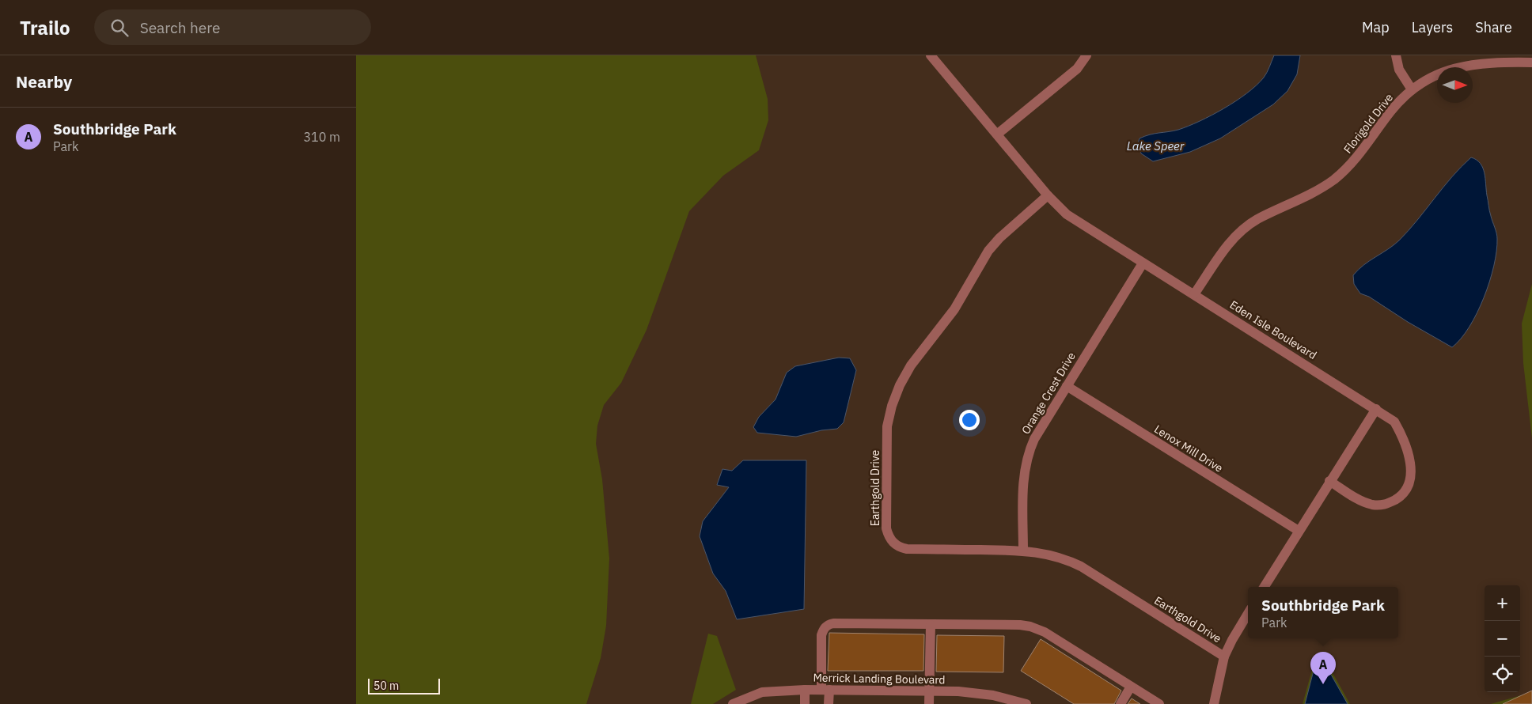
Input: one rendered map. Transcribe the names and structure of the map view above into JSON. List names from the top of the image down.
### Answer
{
  "streets": {
    "street": [
      "Florigold Drive",
      "Eden Isle Boulevard",
      "Orange Crest Drive",
      "Lenox Mill Drive",
      "Earthgold Drive",
      "Merrick Landing Boulevard"
    ]
  },
  "crossings": [
    ["Florigold Drive", "Eden Isle Boulevard"],
    ["Eden Isle Boulevard", "Orange Crest Drive"],
    ["Eden Isle Boulevard", "Earthgold Drive"],
    ["Orange Crest Drive", "Lenox Mill Drive"],
    ["Orange Crest Drive", "Earthgold Drive"]
  ],
  "water": ["Lake Speer"],
  "scale_bar": "50 m",
  "north": "right",
  "page": {
    "header": "Trailo",
    "search": "Search here",
    "nav": ["Map", "Layers", "Share"],
    "heading": "Nearby",
    "list": [
      {
        "mark": "A",
        "name": "Southbridge Park",
        "note": "Park",
        "value": "310 m"
      }
    ],
    "map_buttons": ["+", "−"],
    "popup": ["Southbridge Park", "Park"],
    "pins": "A",
    "scale": "50 m"
  }
}
